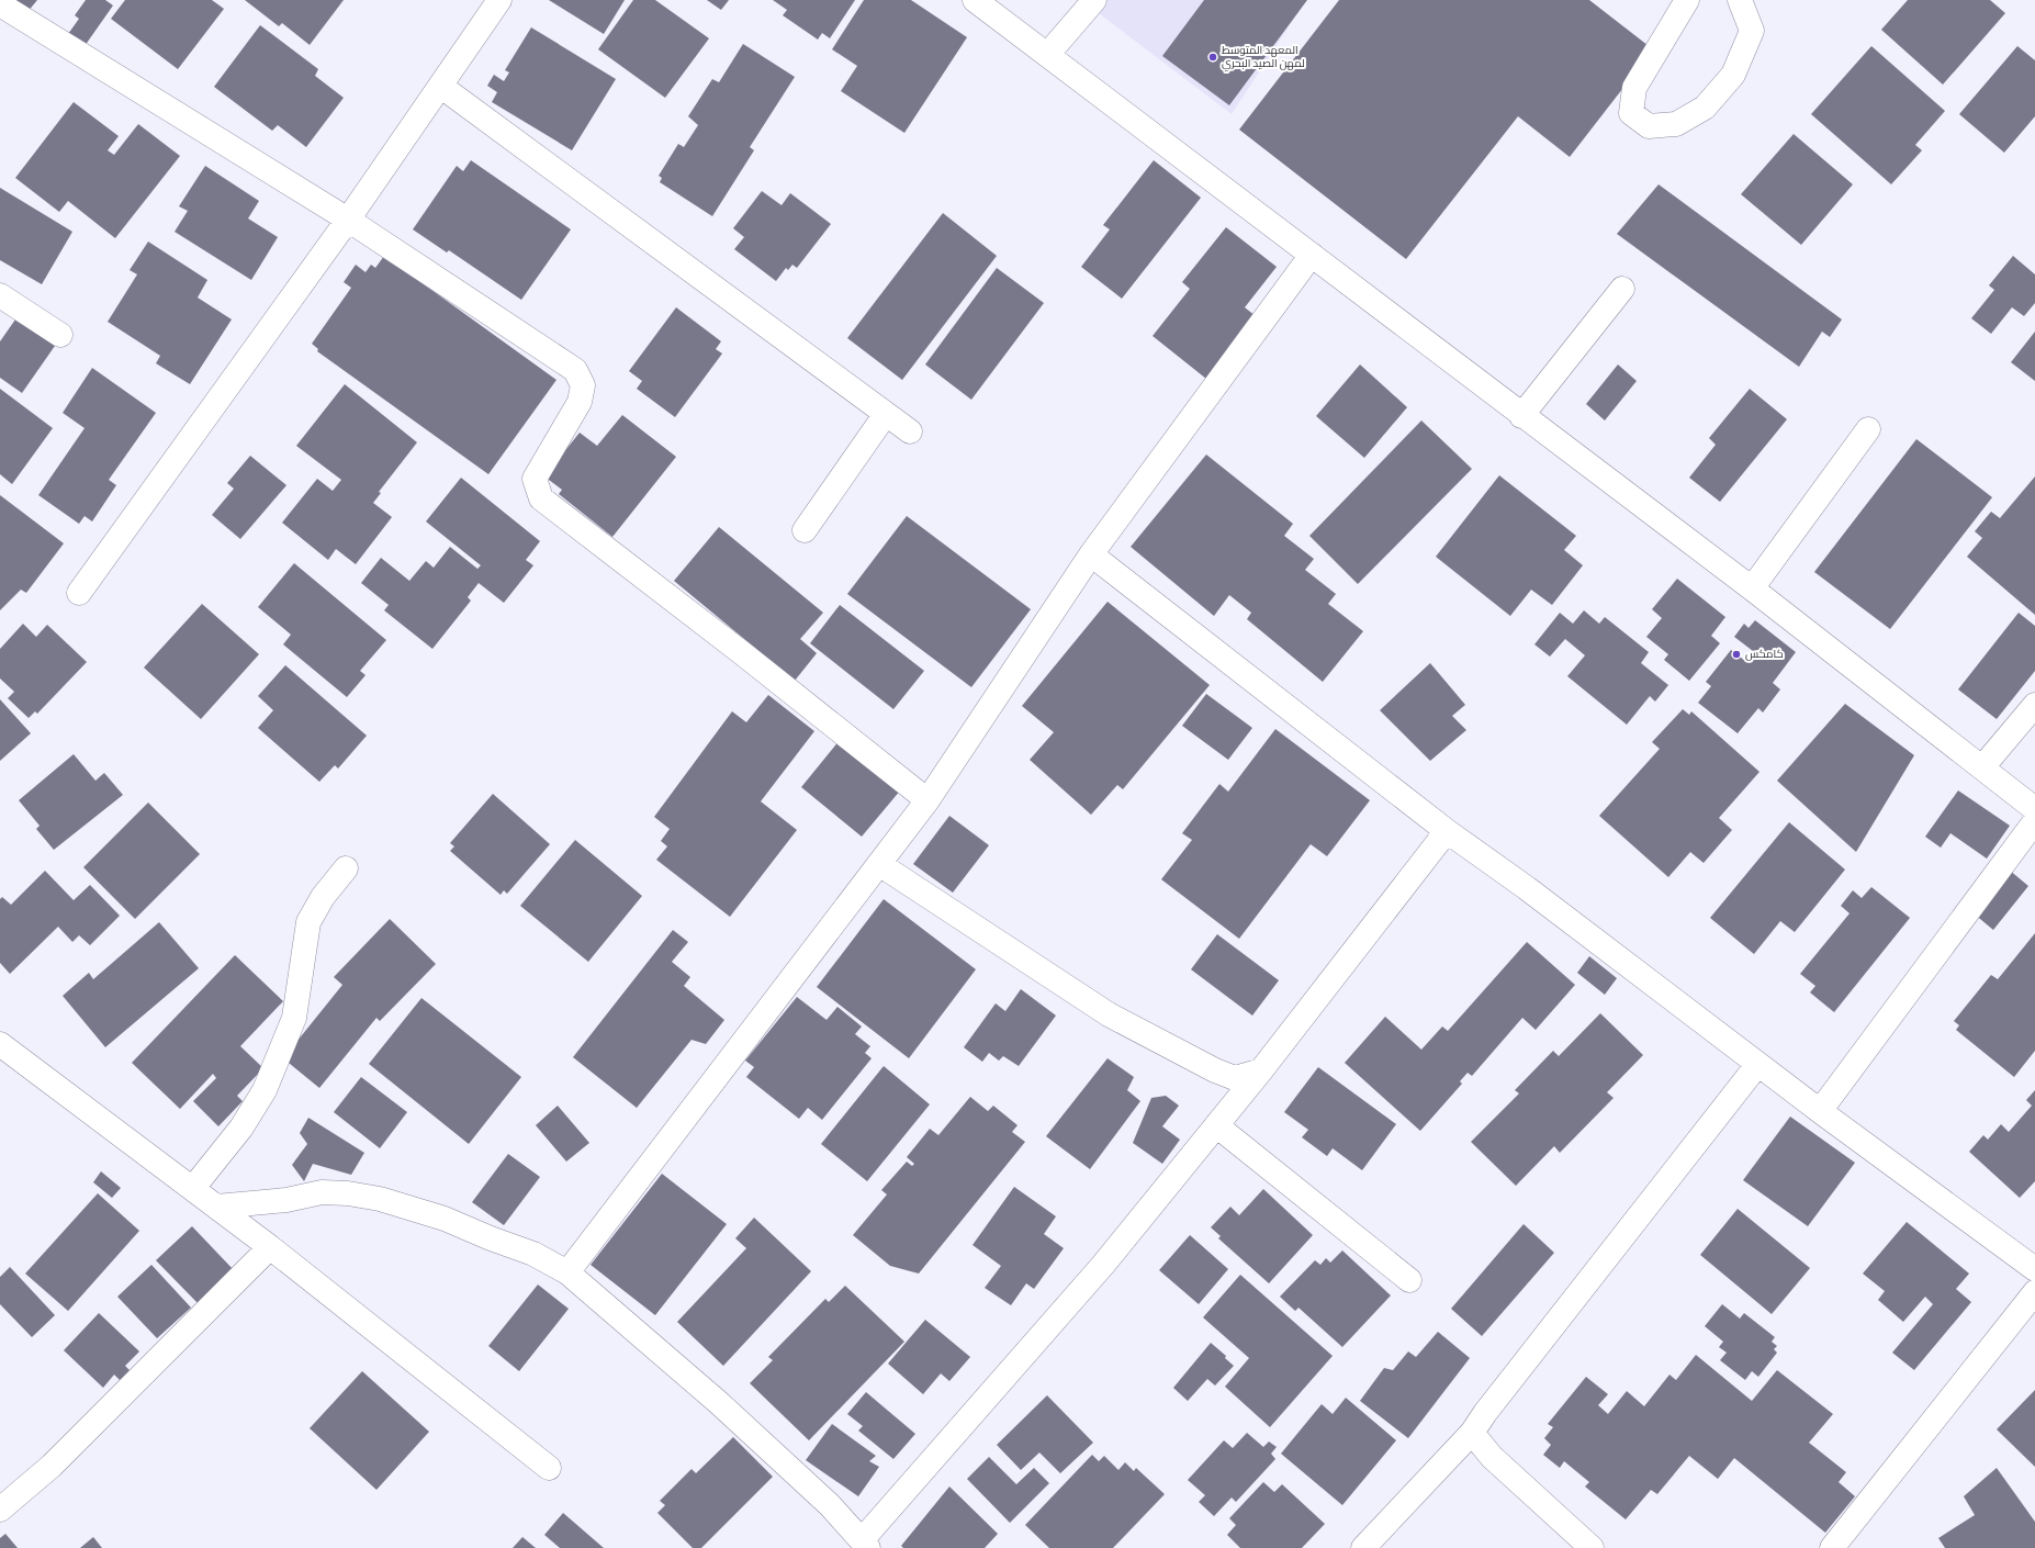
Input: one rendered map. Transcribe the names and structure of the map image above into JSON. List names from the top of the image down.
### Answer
{
  "places": ["المعهد المتوسط لمهن الصيد البحري", "كامكس"]
}
